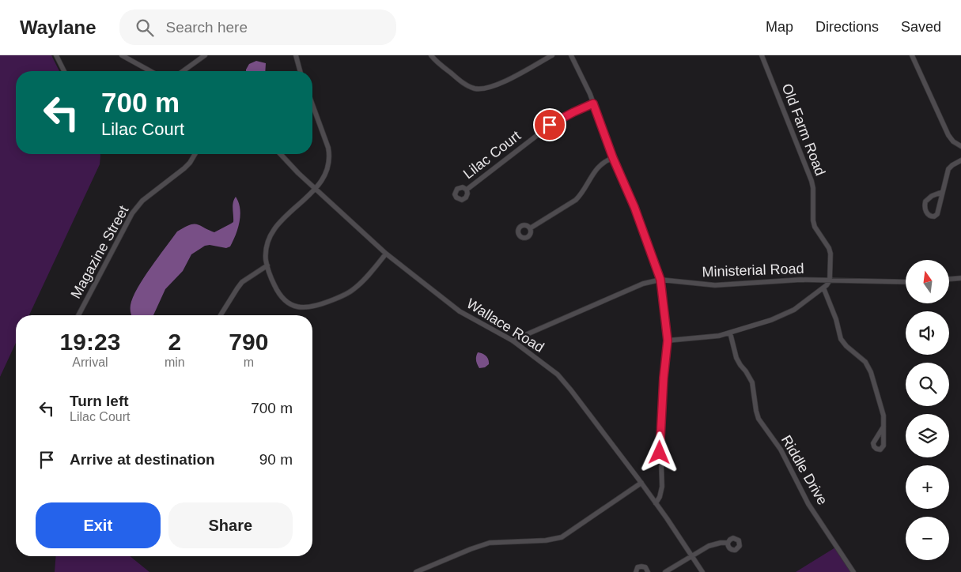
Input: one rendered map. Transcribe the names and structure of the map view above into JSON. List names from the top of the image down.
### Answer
{
  "streets": {
    "street": [
      "Old Farm Road",
      "Lilac Court",
      "Magazine Street",
      "Ministerial Road",
      "Wallace Road",
      "Riddle Drive"
    ]
  },
  "crossings": [
    ["Old Farm Road", "Ministerial Road"],
    ["Ministerial Road", "Wallace Road"]
  ],
  "north": "top",
  "page": {
    "header": "Waylane",
    "search": "Search here",
    "nav": ["Map", "Directions", "Saved"],
    "turn": ["700 m", "Lilac Court"],
    "map_buttons": ["+", "−"],
    "eta": [
      "19:23",
      "Arrival",
      "2",
      "min",
      "790",
      "m"
    ],
    "list": [
      {
        "name": "Turn left",
        "note": "Lilac Court",
        "value": "700 m"
      },
      {
        "name": "Arrive at destination",
        "value": "90 m"
      }
    ],
    "buttons": ["Exit", "Share"]
  }
}
